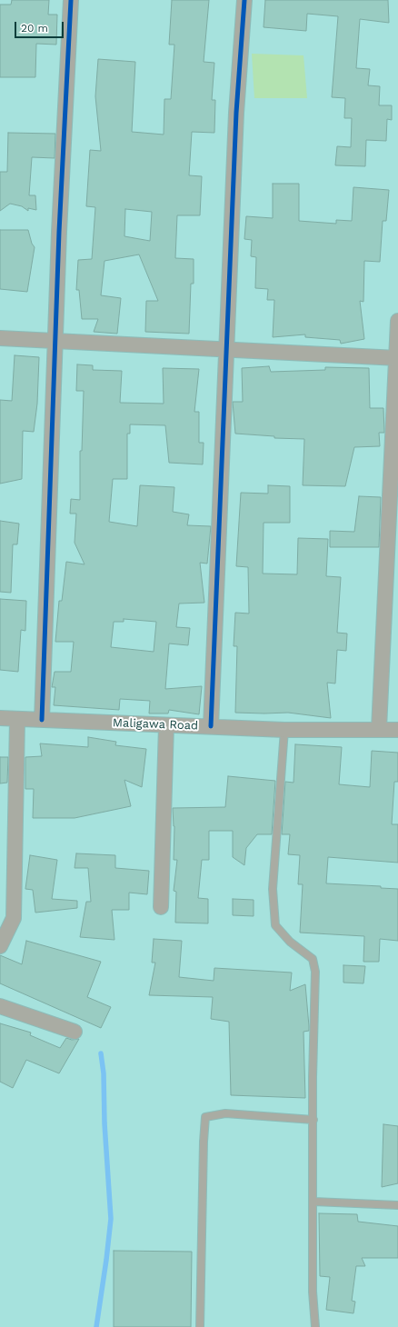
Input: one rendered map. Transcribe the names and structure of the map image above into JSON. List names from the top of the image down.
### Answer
{
  "streets": {
    "street": ["Maligawa Road"]
  },
  "scale_bar": "20 m"
}
